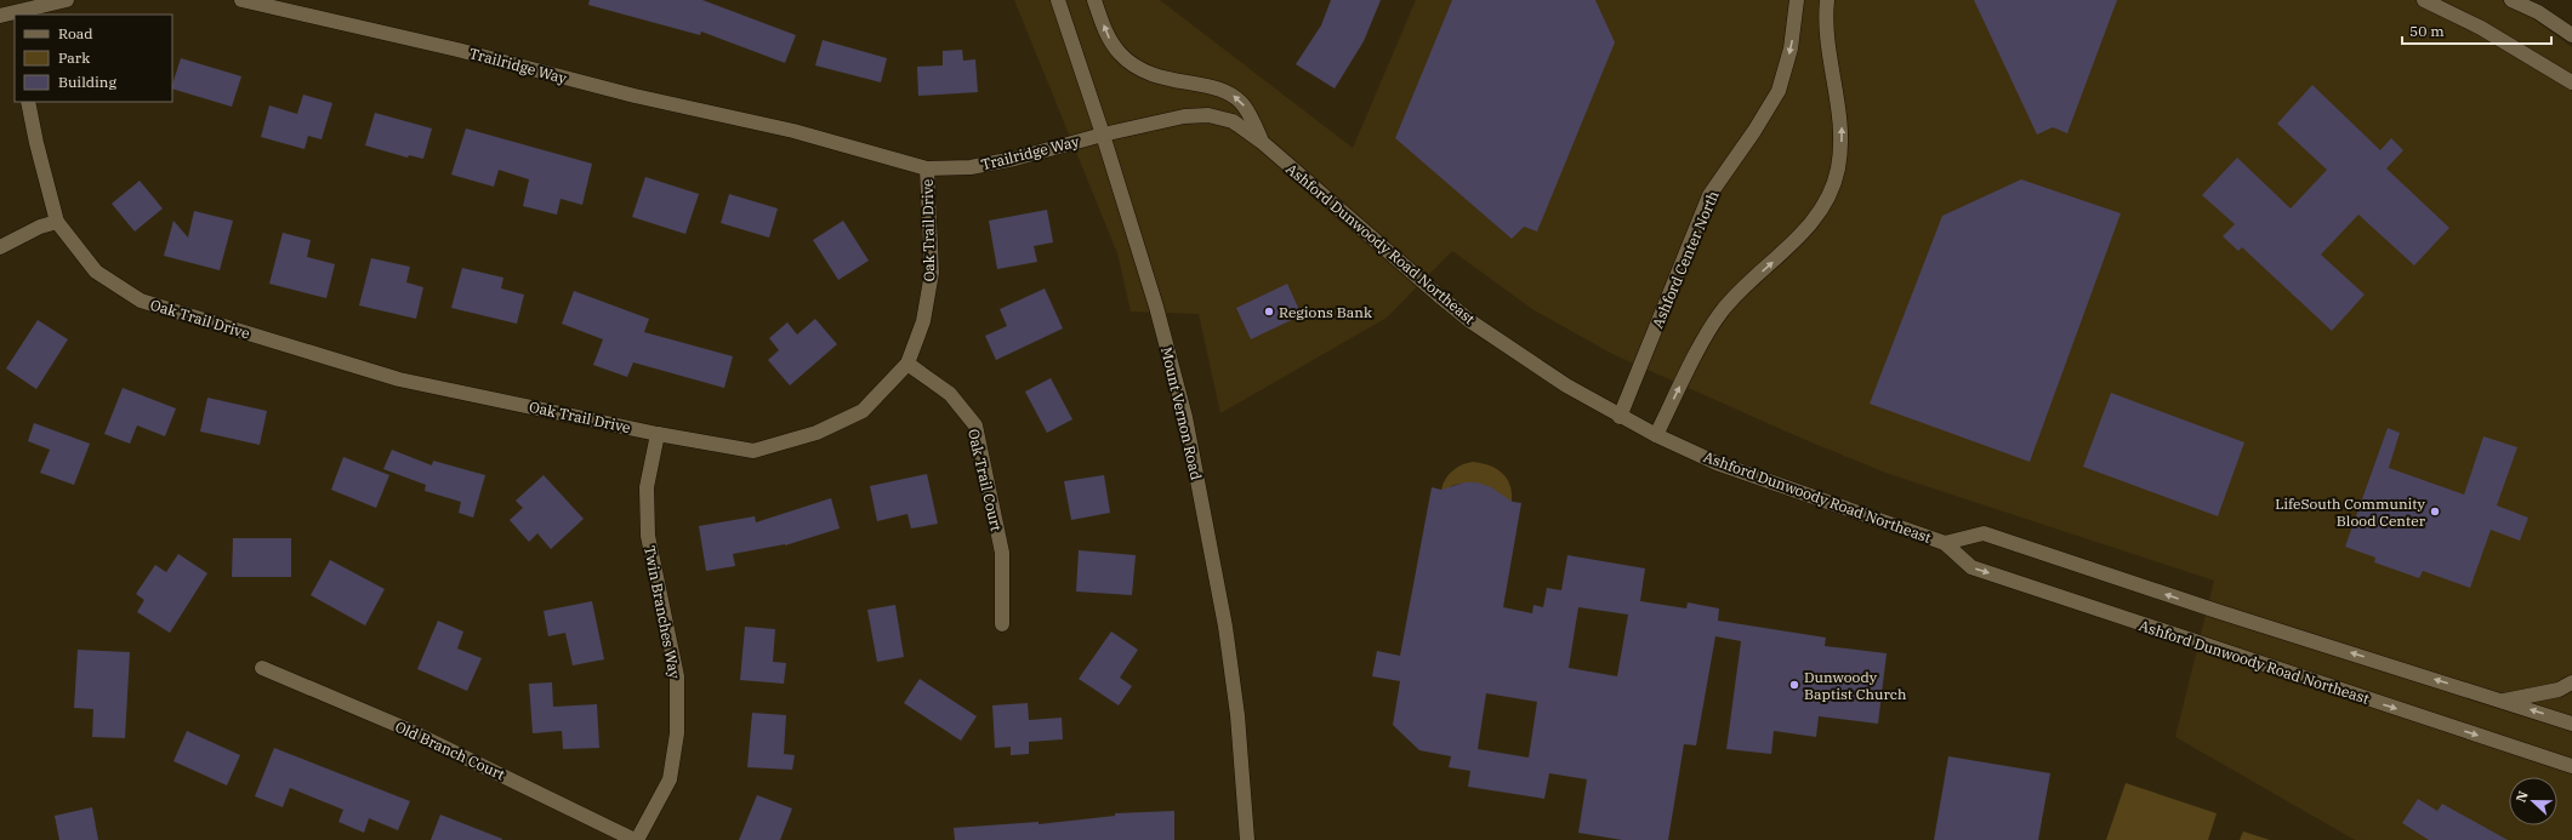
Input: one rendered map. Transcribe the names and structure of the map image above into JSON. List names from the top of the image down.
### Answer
{
  "streets": {
    "street": [
      "Trailridge Way",
      "Oak Trail Drive",
      "Ashford Dunwoody Road Northeast",
      "Ashford Center North",
      "Mount Vernon Road",
      "Oak Trail Court",
      "Twin Branches Way",
      "Old Branch Court"
    ]
  },
  "crossings": [
    ["Trailridge Way", "Oak Trail Drive"],
    ["Trailridge Way", "Ashford Dunwoody Road Northeast"],
    ["Trailridge Way", "Mount Vernon Road"],
    ["Oak Trail Drive", "Oak Trail Court"],
    ["Oak Trail Drive", "Twin Branches Way"],
    ["Ashford Dunwoody Road Northeast", "Ashford Center North"],
    ["Ashford Dunwoody Road Northeast", "Mount Vernon Road"],
    ["Twin Branches Way", "Old Branch Court"]
  ],
  "places": ["Regions Bank", "LifeSouth Community Blood Center", "Dunwoody Baptist Church"],
  "legend": ["Road", "Park", "Building"],
  "scale_bar": "50 m",
  "north": "left"
}
